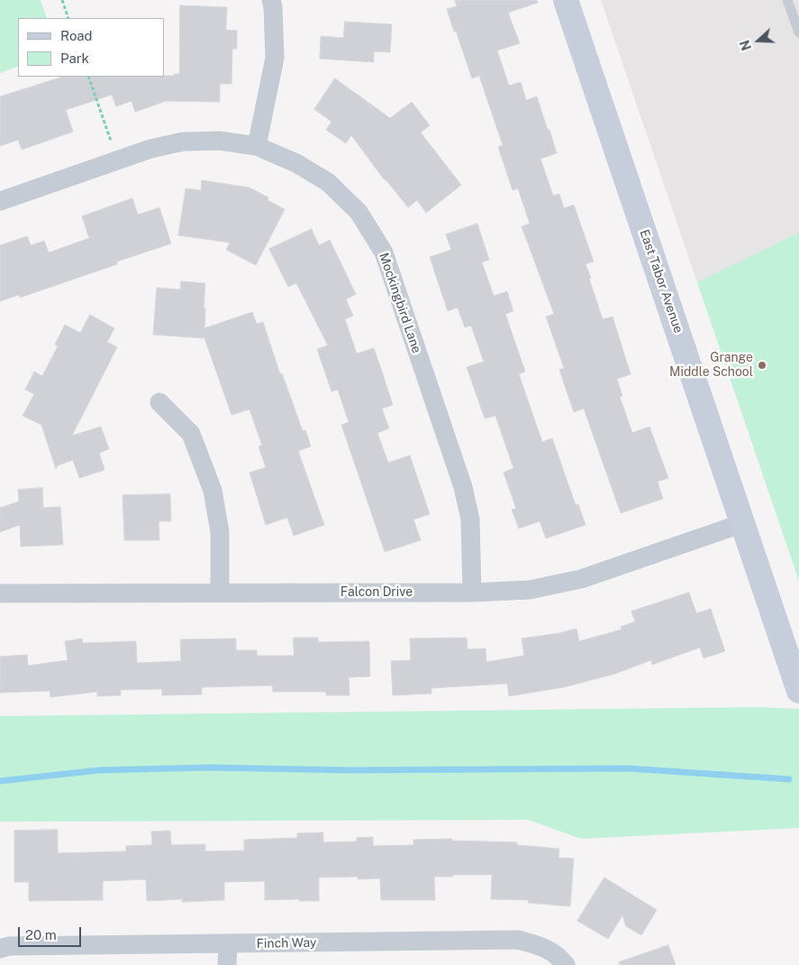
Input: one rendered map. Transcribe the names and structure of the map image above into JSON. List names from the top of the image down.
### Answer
{
  "streets": {
    "main road": ["East Tabor Avenue"],
    "street": ["Mockingbird Lane", "Falcon Drive", "Finch Way"]
  },
  "crossings": [
    ["East Tabor Avenue", "Falcon Drive"],
    ["Mockingbird Lane", "Falcon Drive"]
  ],
  "places": ["Grange Middle School"],
  "legend": ["Road", "Park"],
  "scale_bar": "20 m",
  "north": "left"
}
